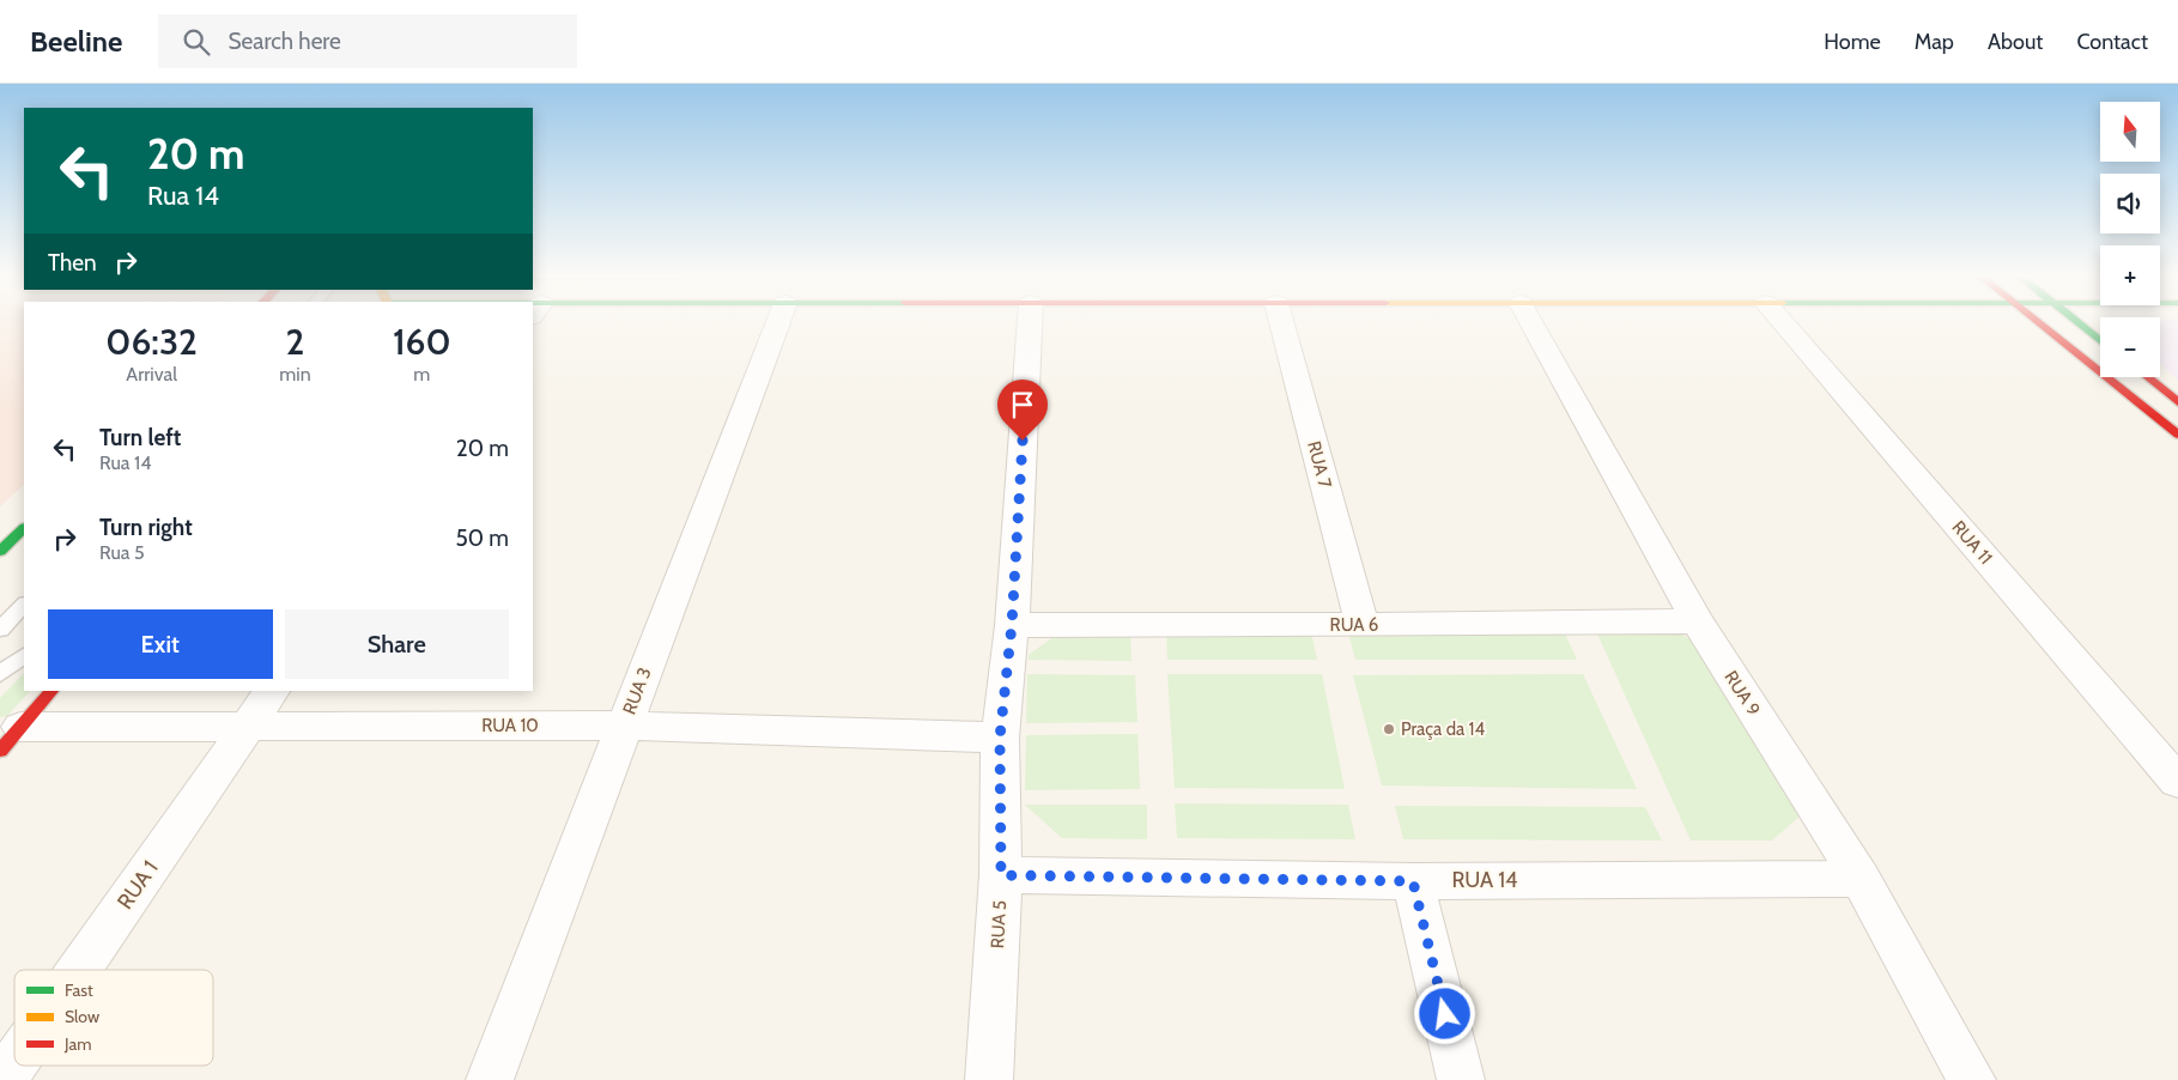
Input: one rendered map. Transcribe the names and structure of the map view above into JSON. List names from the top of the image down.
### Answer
{
  "streets": {
    "street": [
      "RUA 7",
      "RUA 11",
      "RUA 6",
      "RUA 3",
      "RUA 9",
      "RUA 10",
      "RUA 14",
      "RUA 1",
      "RUA 5"
    ]
  },
  "crossings": [
    ["RUA 7", "RUA 6"],
    ["RUA 6", "RUA 9"],
    ["RUA 6", "RUA 5"],
    ["RUA 3", "RUA 10"],
    ["RUA 9", "RUA 14"],
    ["RUA 10", "RUA 1"],
    ["RUA 10", "RUA 5"],
    ["RUA 14", "RUA 5"]
  ],
  "places": ["Praça da 14"],
  "legend": ["Fast", "Slow", "Jam"],
  "north": "top",
  "page": {
    "header": "Beeline",
    "search": "Search here",
    "nav": [
      "Home",
      "Map",
      "About",
      "Contact"
    ],
    "map_buttons": ["+", "−"],
    "turn": ["20 m", "Rua 14"],
    "then": "Then",
    "eta": [
      "06:32",
      "Arrival",
      "2",
      "min",
      "160",
      "m"
    ],
    "list": [
      {
        "name": "Turn left",
        "note": "Rua 14",
        "value": "20 m"
      },
      {
        "name": "Turn right",
        "note": "Rua 5",
        "value": "50 m"
      }
    ],
    "buttons": ["Exit", "Share"]
  }
}
